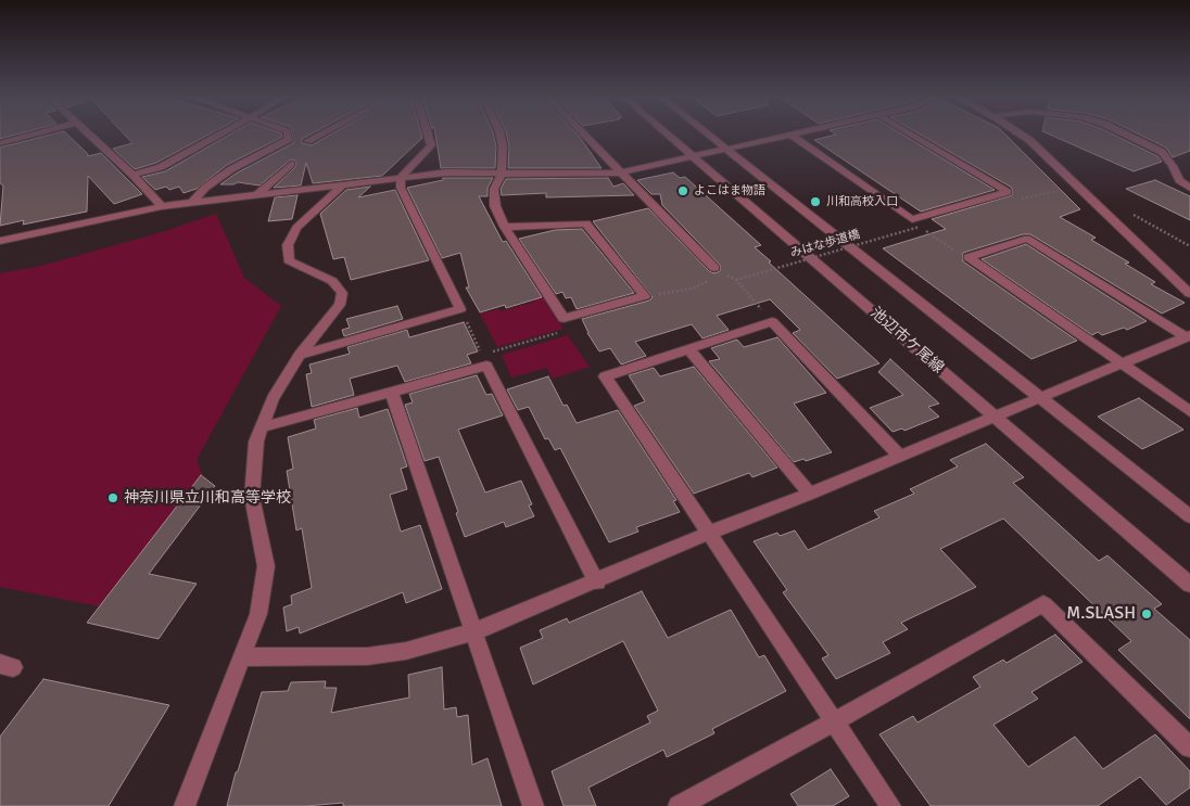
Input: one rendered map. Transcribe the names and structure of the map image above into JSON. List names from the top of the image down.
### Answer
{
  "streets": {
    "street": ["池辺市ケ尾線"],
    "path": ["みはな歩道橋"]
  },
  "places": [
    "よこはま物語",
    "川和高校入口",
    "神奈川県立川和高等学校",
    "M.SLASH"
  ]
}
